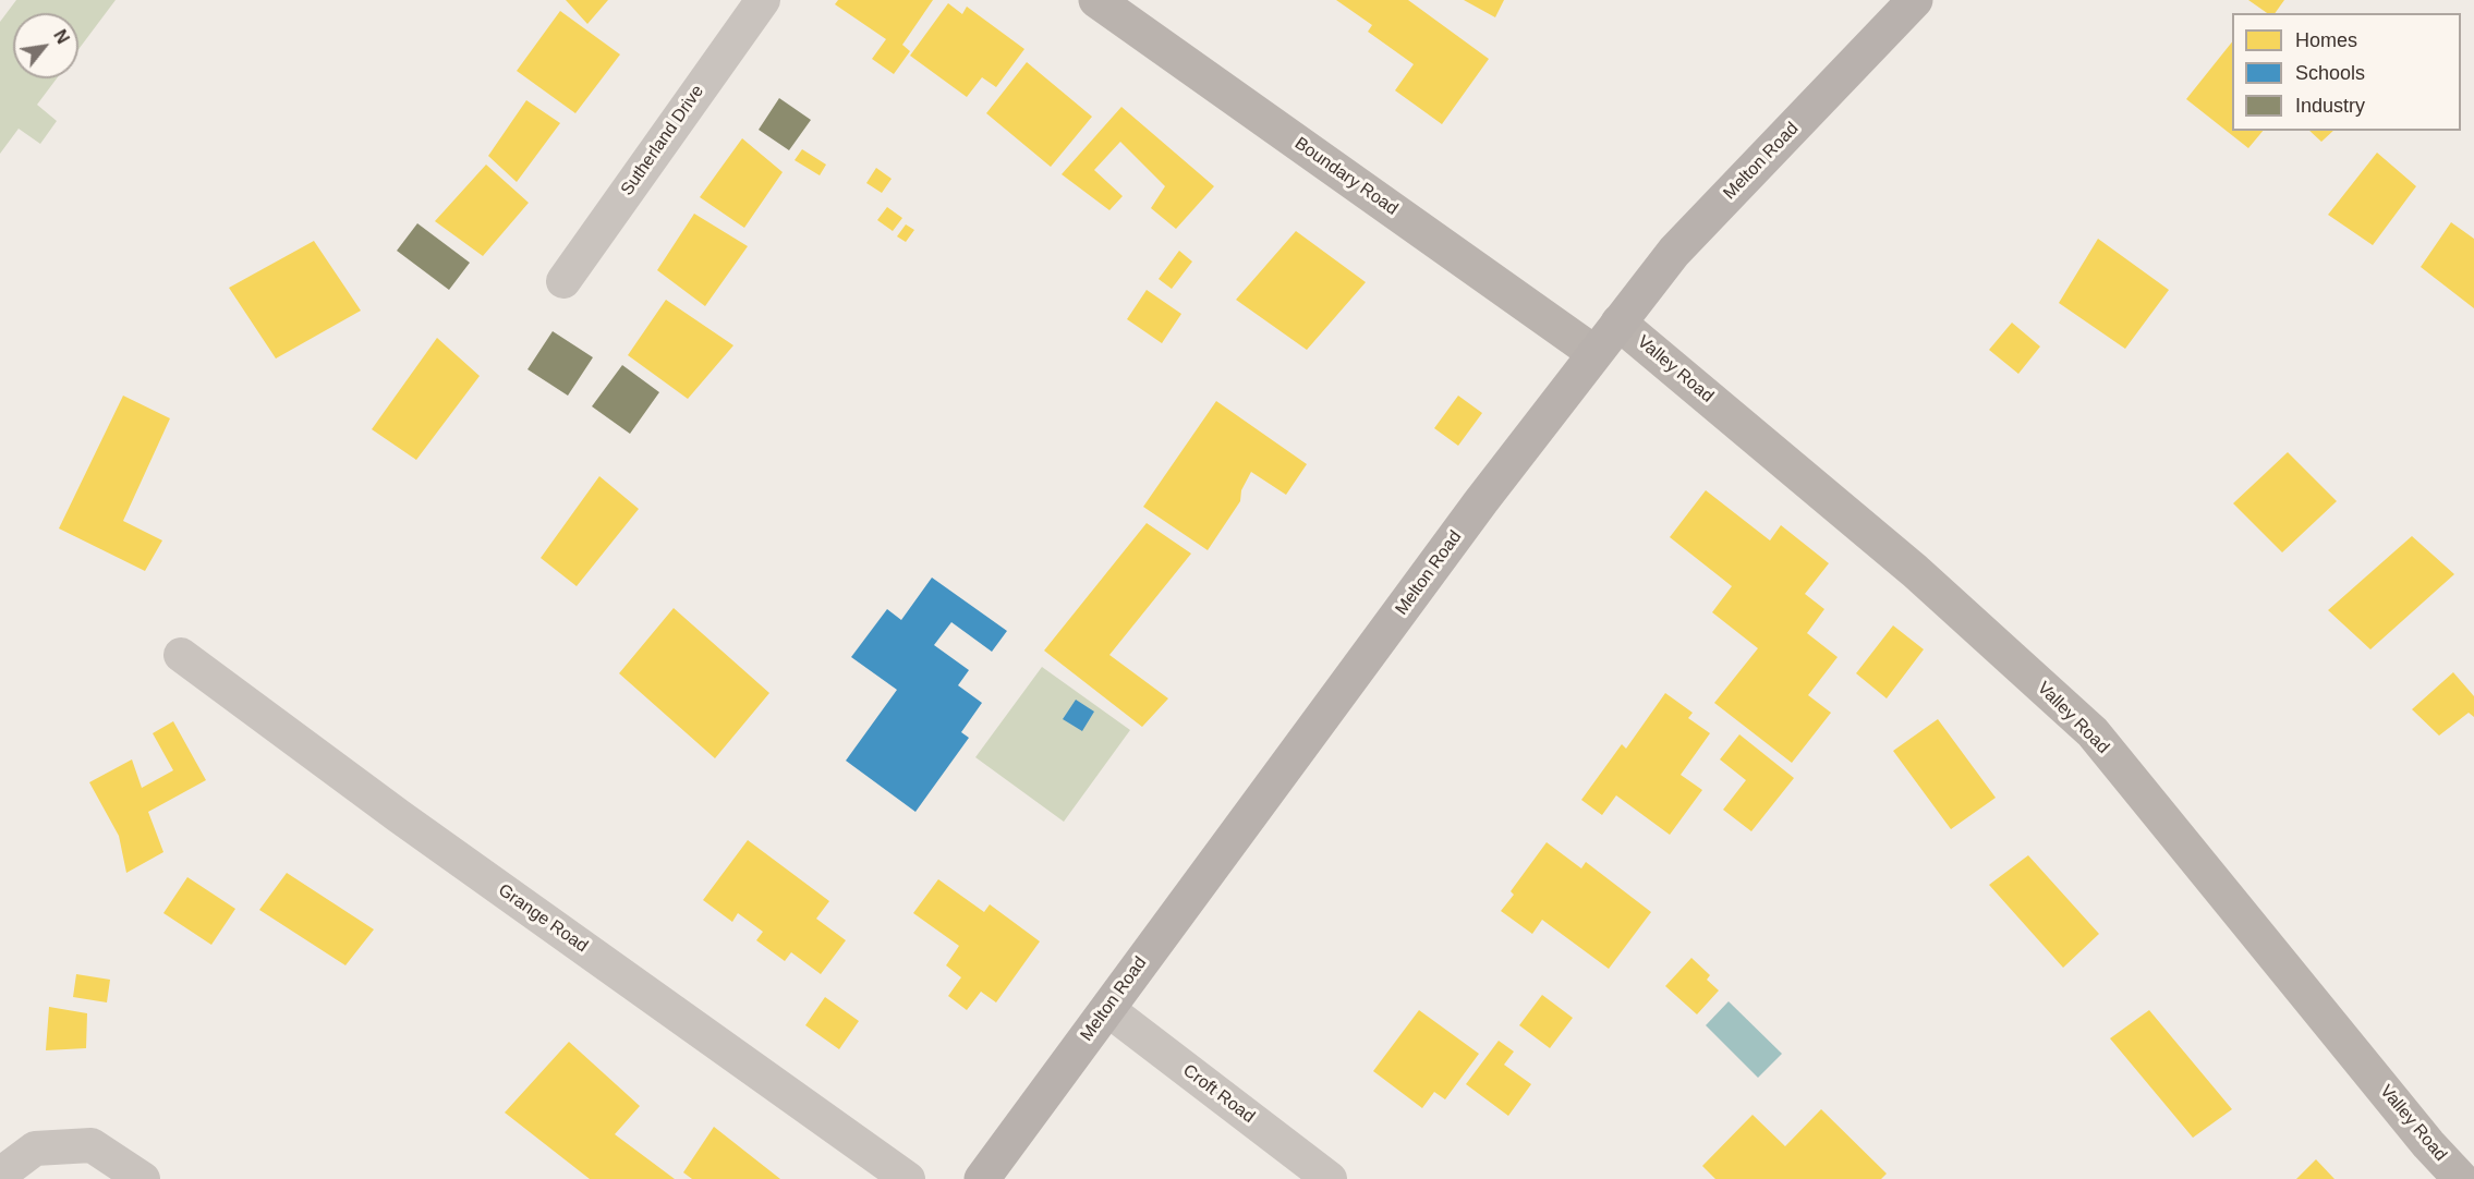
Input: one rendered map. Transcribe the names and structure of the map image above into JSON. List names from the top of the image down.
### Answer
{
  "streets": {
    "main road": ["Melton Road"],
    "street": [
      "Sutherland Drive",
      "Boundary Road",
      "Valley Road",
      "Grange Road",
      "Croft Road"
    ]
  },
  "crossings": [
    ["Melton Road", "Boundary Road"],
    ["Melton Road", "Valley Road"],
    ["Melton Road", "Croft Road"]
  ],
  "legend": ["Homes", "Schools", "Industry"],
  "north": "top right"
}
